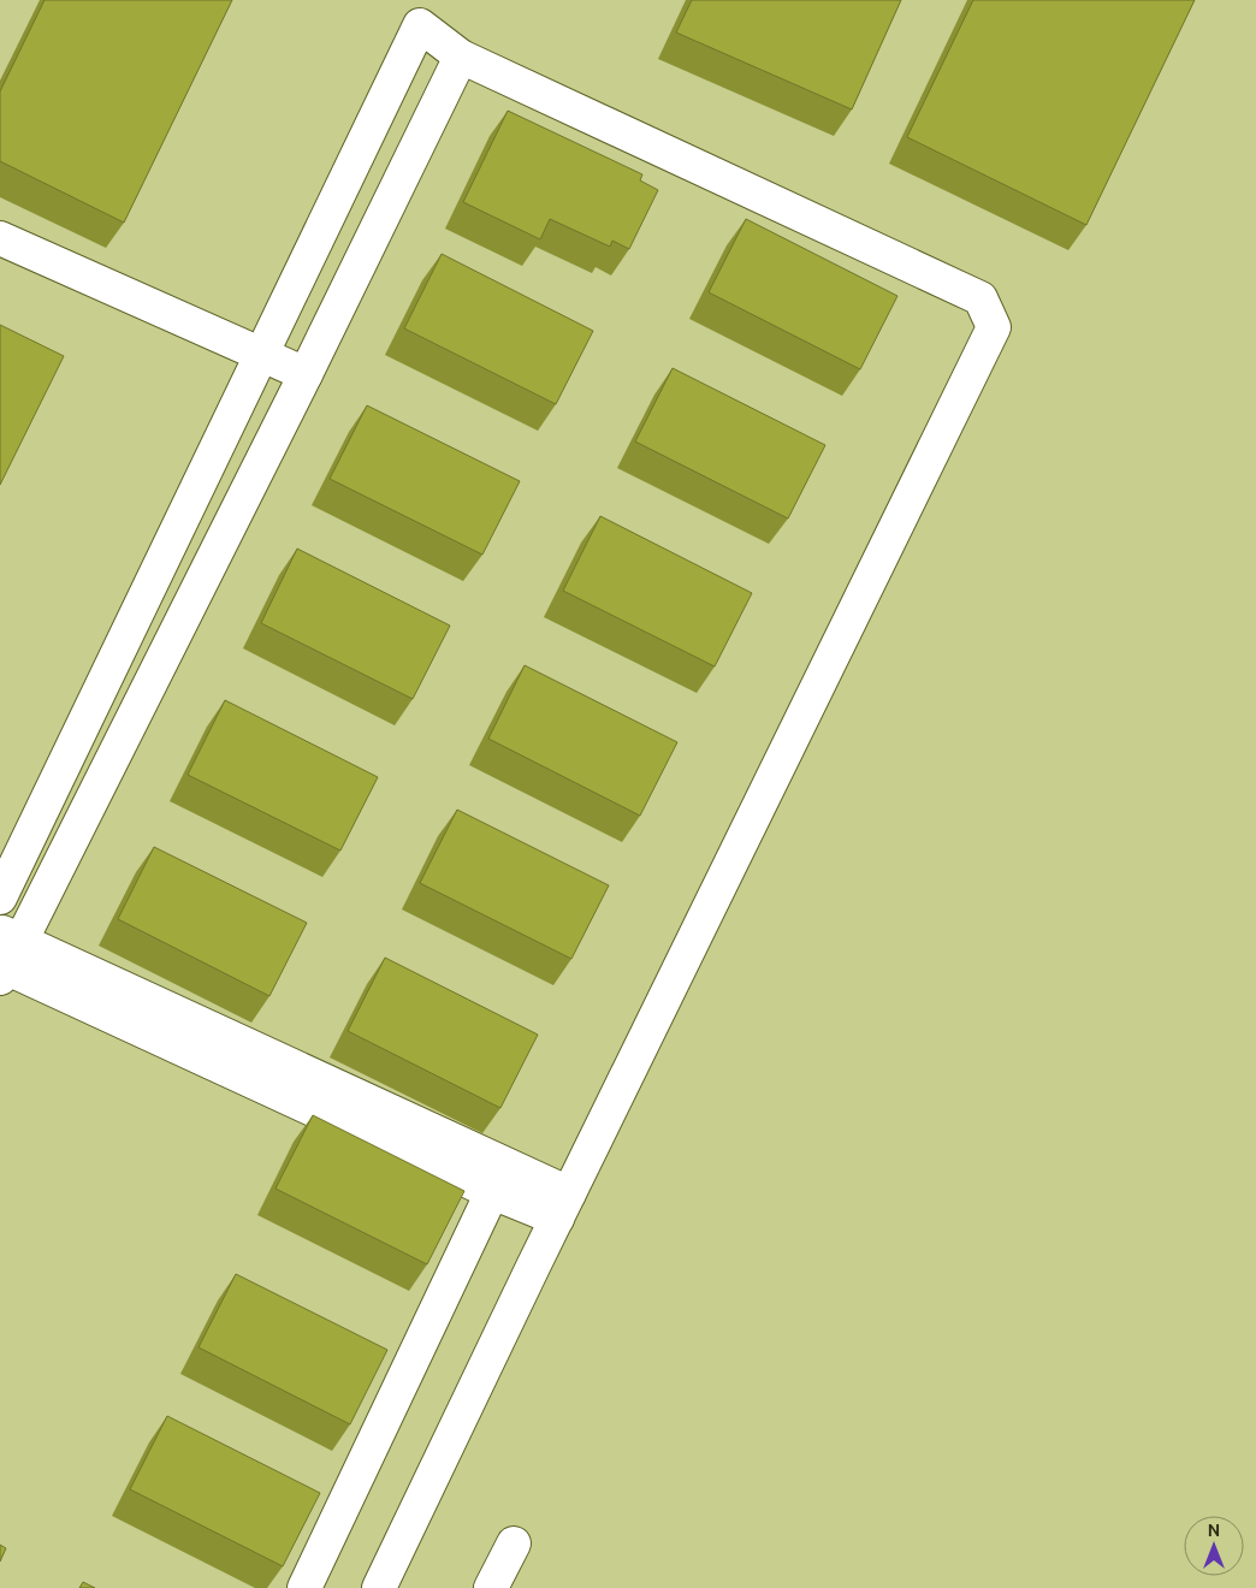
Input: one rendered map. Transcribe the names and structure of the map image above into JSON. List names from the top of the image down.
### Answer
{
  "north": "top"
}
